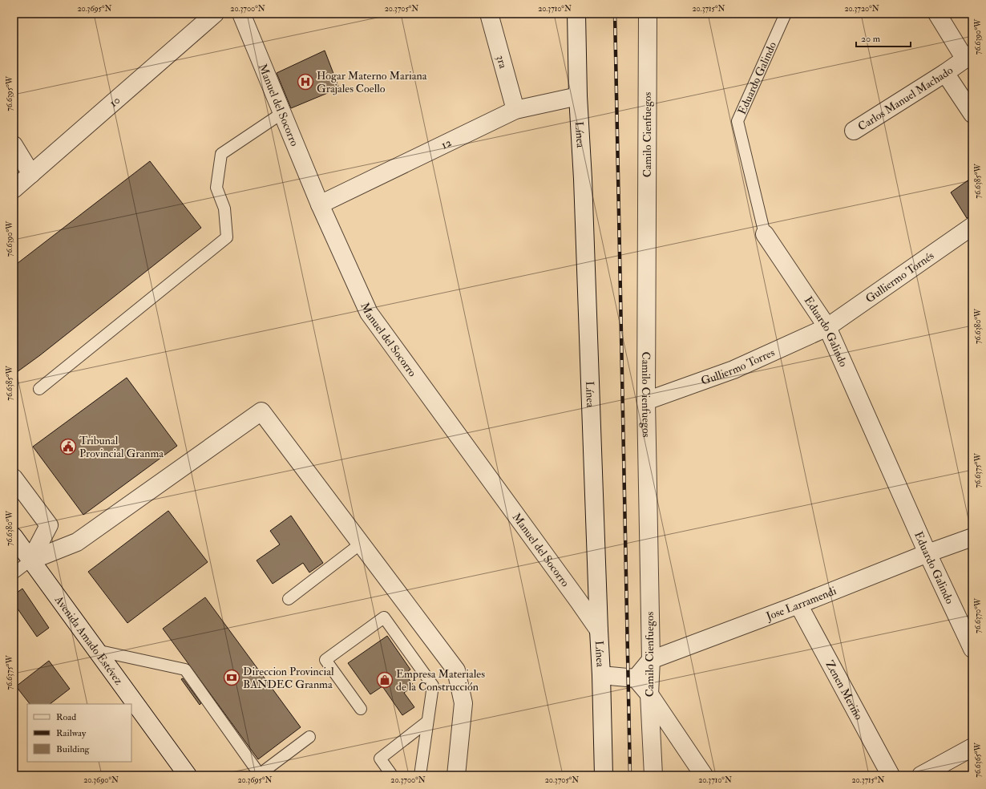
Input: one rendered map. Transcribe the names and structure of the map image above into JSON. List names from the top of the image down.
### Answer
{
  "streets": {
    "street": [
      "3ra",
      "Eduardo Galindo",
      "Carlos Manuel Machado",
      "10",
      "Manuel del Socorro",
      "Línea",
      "Camilo Cienfuegos",
      "12",
      "Gulliermo Tornés",
      "Gulliermo Torres",
      "Jose Larramendi",
      "Avenida Amado Estévez",
      "Zenen Meriño"
    ]
  },
  "crossings": [
    ["3ra", "12"],
    ["Eduardo Galindo", "Gulliermo Tornés"],
    ["Eduardo Galindo", "Gulliermo Torres"],
    ["Eduardo Galindo", "Jose Larramendi"],
    ["Manuel del Socorro", "Línea"],
    ["Manuel del Socorro", "12"],
    ["Línea", "12"],
    ["Camilo Cienfuegos", "Gulliermo Torres"],
    ["Camilo Cienfuegos", "Jose Larramendi"],
    ["Gulliermo Tornés", "Gulliermo Torres"],
    ["Jose Larramendi", "Zenen Meriño"]
  ],
  "places": {
    "hospital": ["Hogar Materno Mariana Grajales Coello"],
    "public building": ["Tribunal Provincial Granma"],
    "bank": ["Direccion Provincial BANDEC Granma"],
    "shop": ["Empresa Materiales de la Construcción"]
  },
  "legend": ["Road", "Railway", "Building"],
  "scale_bar": "20 m",
  "coordinates": [
    "20.3695°N",
    "20.3700°N",
    "20.3705°N",
    "20.3710°N",
    "20.3715°N",
    "20.3720°N",
    "76.6390°W",
    "76.6395°W",
    "76.6385°W",
    "76.6380°W",
    "76.6375°W",
    "76.6370°W",
    "76.6365°W",
    "20.3690°N"
  ]
}
